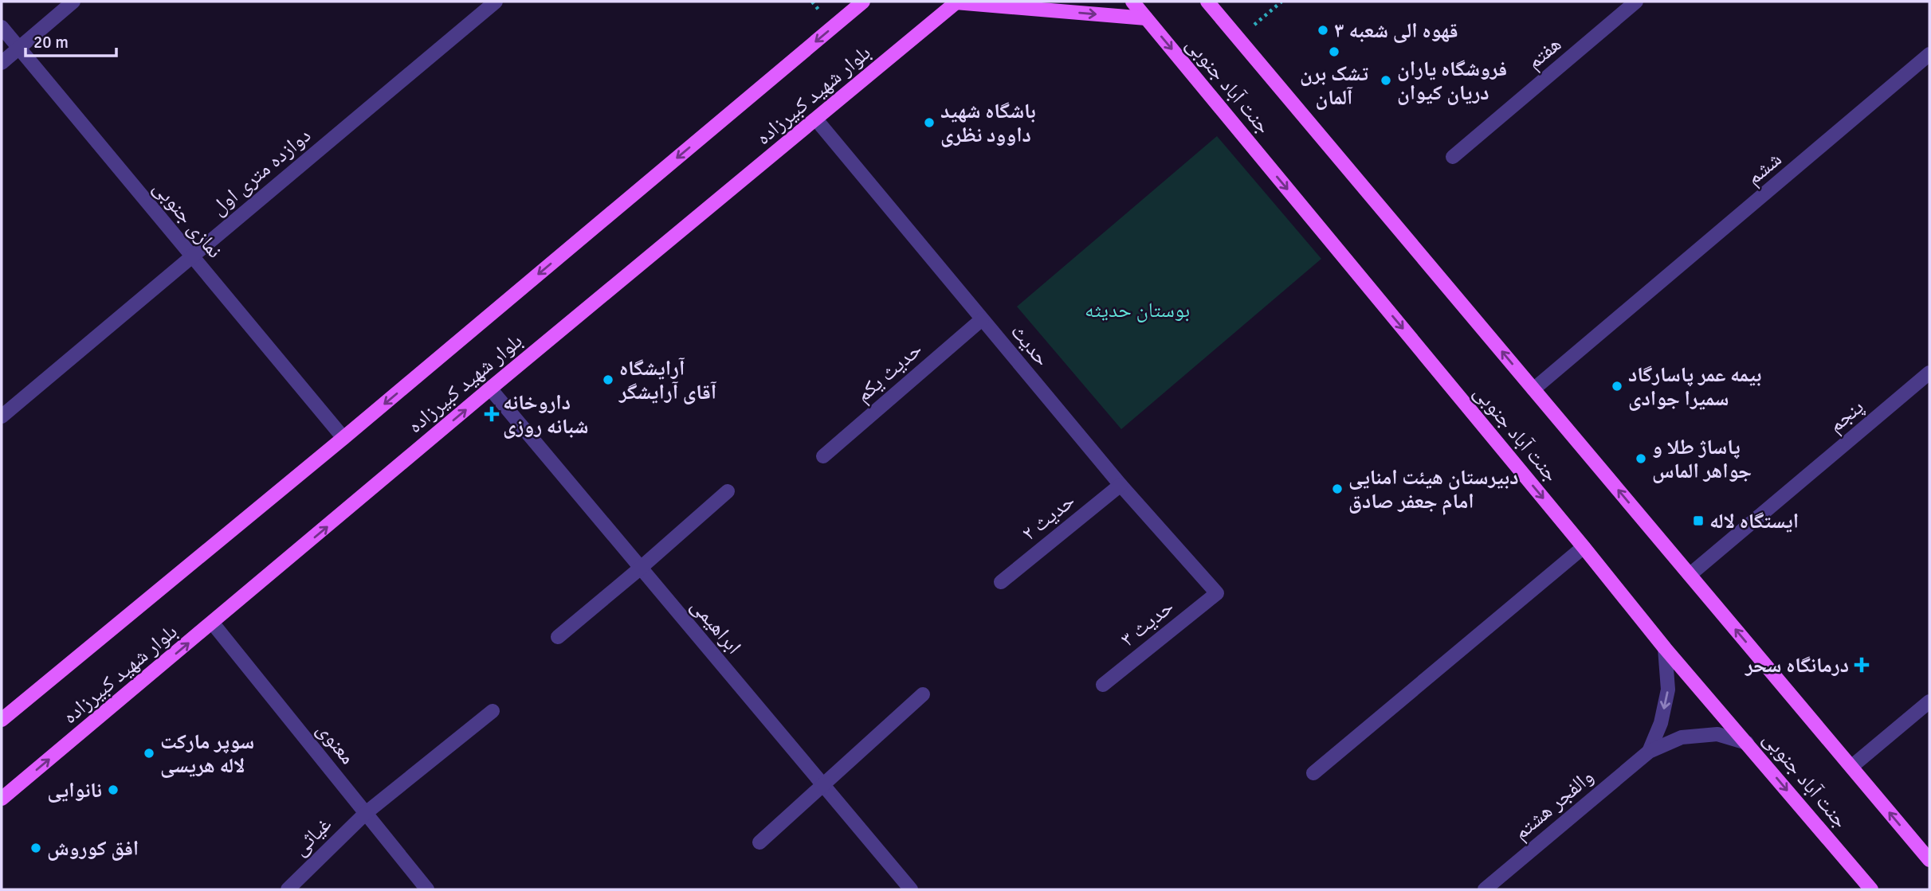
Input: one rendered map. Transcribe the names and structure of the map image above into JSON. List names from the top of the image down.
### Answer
{
  "streets": {
    "main road": ["جنت آباد جنوبی", "بلوار شهید کبیرزاده"],
    "street": [
      "هفتم",
      "ششم",
      "دوازده متری اول",
      "نمازی جنوبی",
      "حدیث",
      "حدیث یکم",
      "پنجم",
      "حدیث ۲",
      "حدیث ۳",
      "ابراهیمی",
      "معنوی",
      "والفجر هشتم",
      "غیاثی"
    ]
  },
  "crossings": [
    ["جنت آباد جنوبی", "ششم"],
    ["جنت آباد جنوبی", "پنجم"],
    ["بلوار شهید کبیرزاده", "نمازی جنوبی"],
    ["بلوار شهید کبیرزاده", "حدیث"],
    ["بلوار شهید کبیرزاده", "ابراهیمی"],
    ["بلوار شهید کبیرزاده", "معنوی"],
    ["دوازده متری اول", "نمازی جنوبی"],
    ["حدیث", "حدیث یکم"],
    ["حدیث", "حدیث ۲"],
    ["حدیث", "حدیث ۳"],
    ["معنوی", "غیاثی"]
  ],
  "parks": ["بوستان حدیثه"],
  "places": {
    "other": [
      "قهوه الی شعبه ۳",
      "تشک برن آلمان",
      "فروشگاه یاران دریان کیوان",
      "باشگاه شهید داوود نظری",
      "آرایشگاه آقای آرایشگر",
      "بیمه عمر پاسارگاد سمیرا جوادی",
      "پاساژ طلا و جواهر الماس",
      "دبیرستان هیئت امنایی امام جعفر صادق",
      "سوپر مارکت لاله هریسی",
      "نانوایی",
      "افق کوروش"
    ],
    "health": ["داروخانه شبانه روزی", "درمانگاه سحر"],
    "transit": ["ایستگاه لاله"]
  },
  "scale_bar": "20 m"
}
